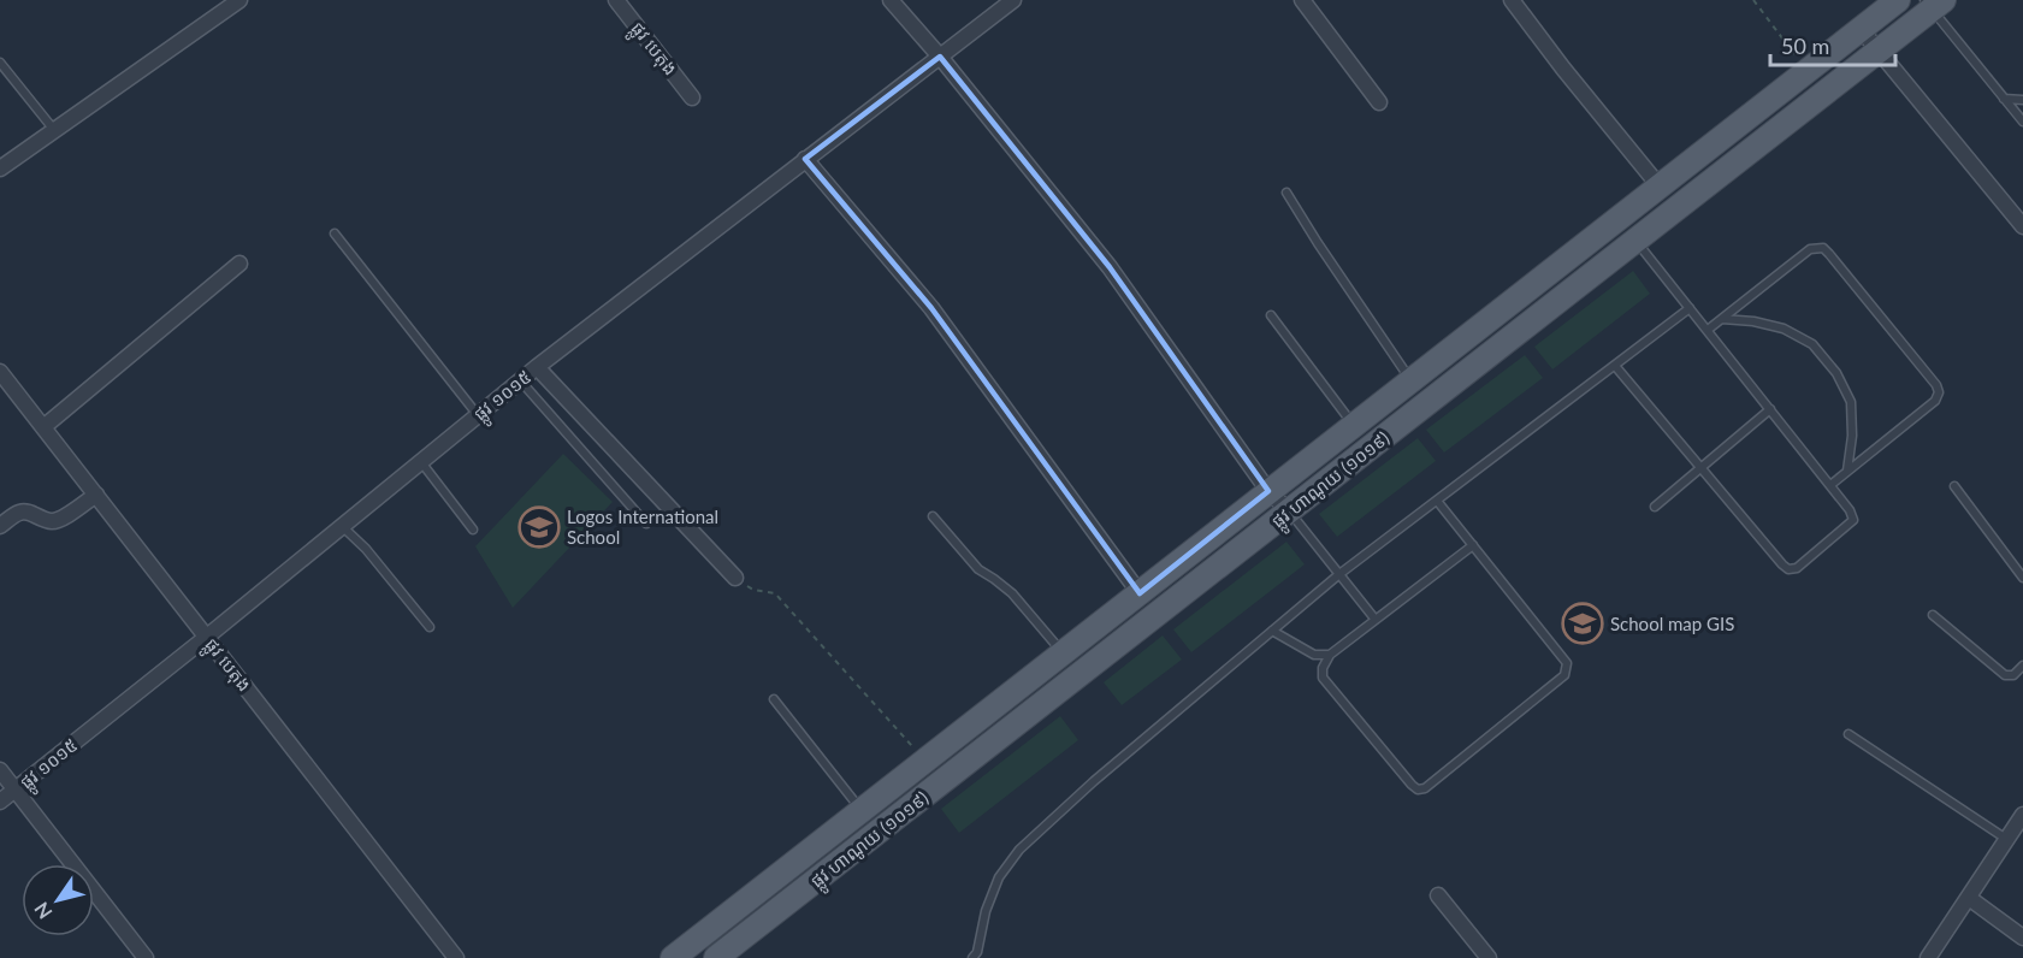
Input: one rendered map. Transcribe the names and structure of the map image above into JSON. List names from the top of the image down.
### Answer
{
  "streets": {
    "main road": ["ផ្លូវ ហាណូយ (១០១៩)"],
    "street": ["ផ្លូវ បេតុង", "ផ្លូវ ១០១៥"]
  },
  "crossings": [
    ["ផ្លូវ បេតុង", "ផ្លូវ ១០១៥"]
  ],
  "places": {
    "school or university": ["Logos International School", "School map GIS"]
  },
  "scale_bar": "50 m",
  "north": "bottom left"
}
